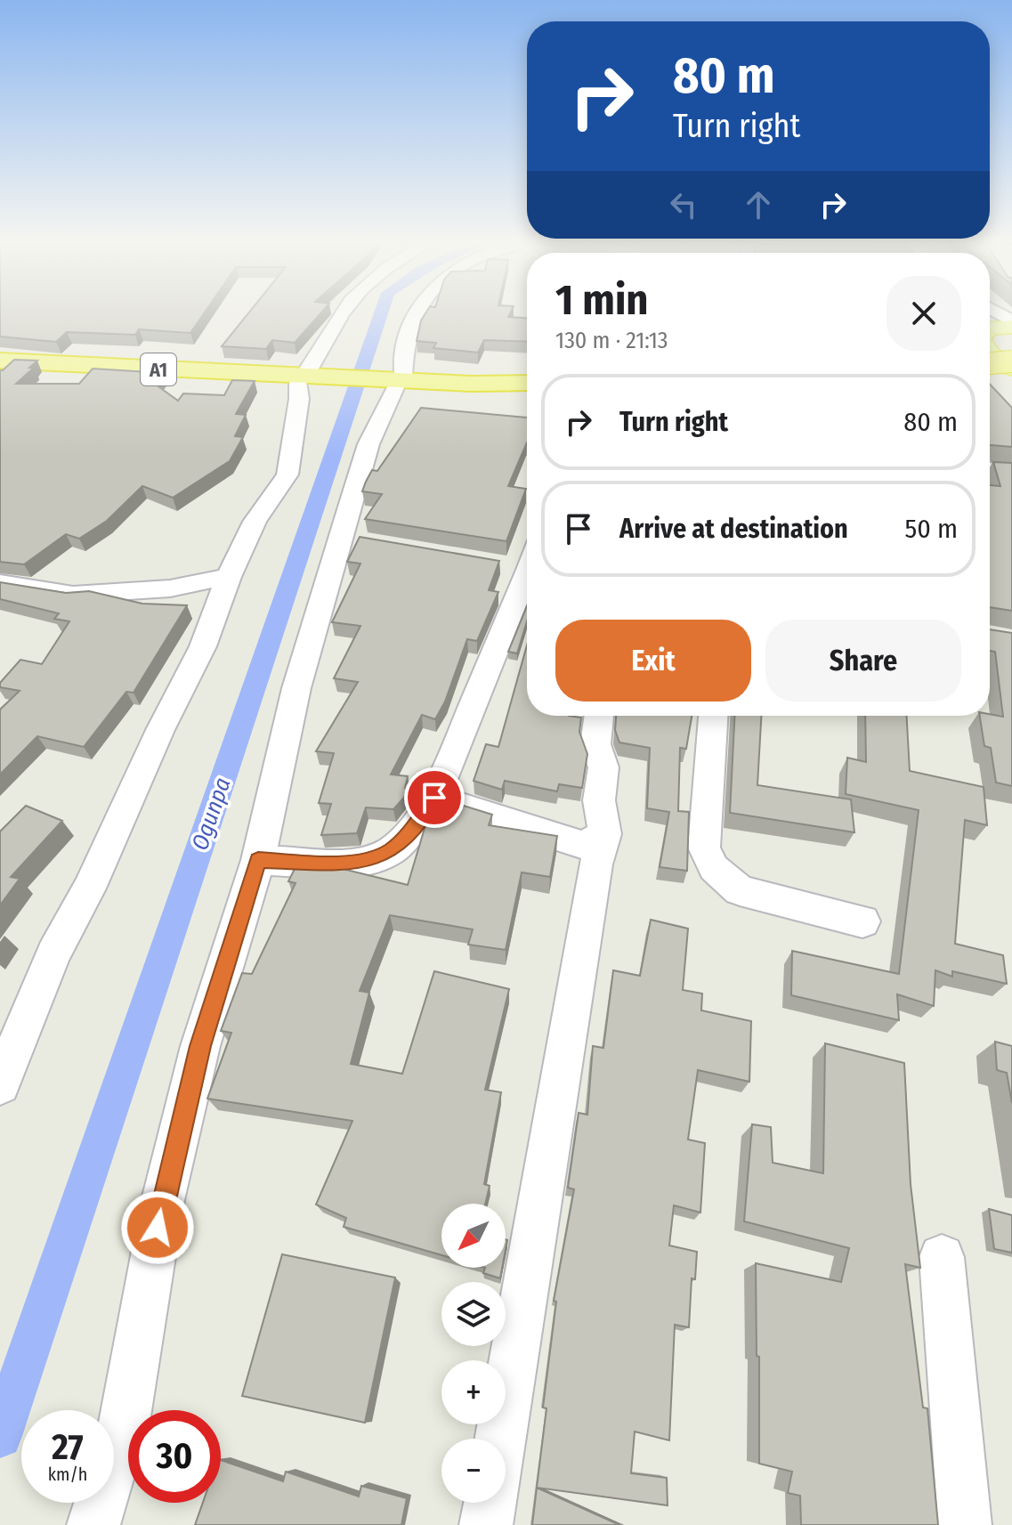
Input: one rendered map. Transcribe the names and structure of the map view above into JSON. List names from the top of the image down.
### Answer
{
  "streets": {
    "highway": ["A1"]
  },
  "water": ["Ogunpa"],
  "north": "bottom left",
  "page": {
    "turn": ["80 m", "Turn right"],
    "heading": ["1 min", "130 m · 21:13"],
    "list": [
      {
        "name": "Turn right",
        "value": "80 m"
      },
      {
        "name": "Arrive at destination",
        "value": "50 m"
      }
    ],
    "buttons": ["Exit", "Share"],
    "map_buttons": ["+", "−"],
    "speed": "27 km/h",
    "limit": "30"
  }
}
